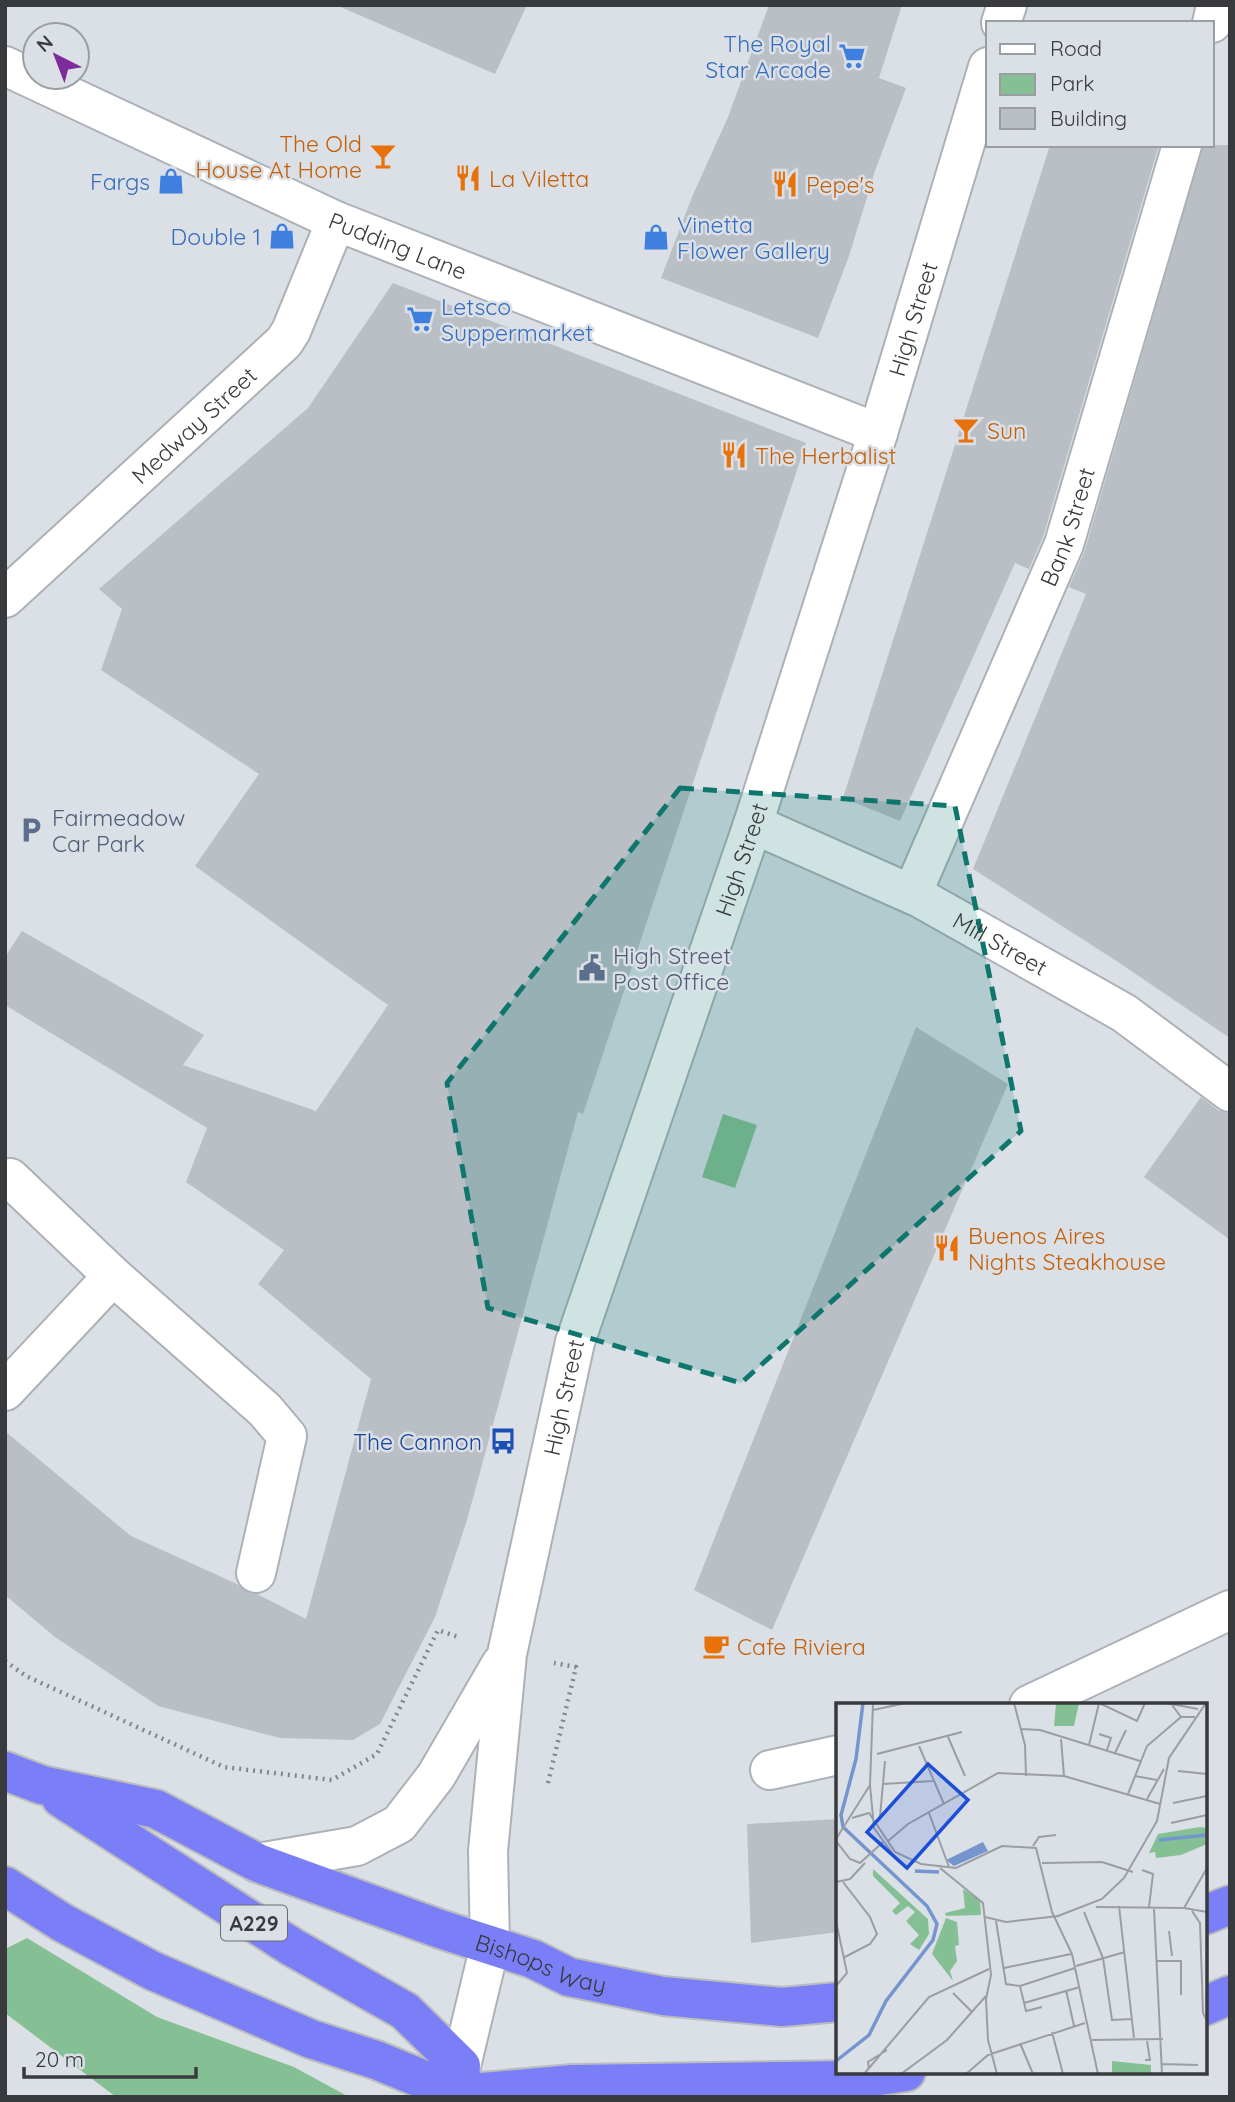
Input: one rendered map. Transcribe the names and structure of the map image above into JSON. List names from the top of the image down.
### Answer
{
  "streets": {
    "highway": ["A229", "Bishops Way"],
    "street": [
      "Pudding Lane",
      "High Street",
      "Medway Street",
      "Bank Street",
      "Mill Street"
    ]
  },
  "crossings": [
    ["Pudding Lane", "High Street"],
    ["Pudding Lane", "Medway Street"],
    ["High Street", "Mill Street"],
    ["High Street", "A229"],
    ["High Street", "Bishops Way"],
    ["Bank Street", "Mill Street"],
    ["A229", "Bishops Way"]
  ],
  "places": {
    "supermarket": ["The Royal Star Arcade", "Letsco Suppermarket"],
    "bar": ["The Old House At Home", "Sun"],
    "restaurant": [
      "La Viletta",
      "Pepe's",
      "The Herbalist",
      "Buenos Aires Nights Steakhouse"
    ],
    "shop": ["Fargs", "Double 1", "Vinetta Flower Gallery"],
    "parking": ["Fairmeadow Car Park"],
    "public building": ["High Street Post Office"],
    "bus stop": ["The Cannon"],
    "cafe": ["Cafe Riviera"]
  },
  "legend": ["Road", "Park", "Building"],
  "scale_bar": "20 m",
  "north": "top left"
}
